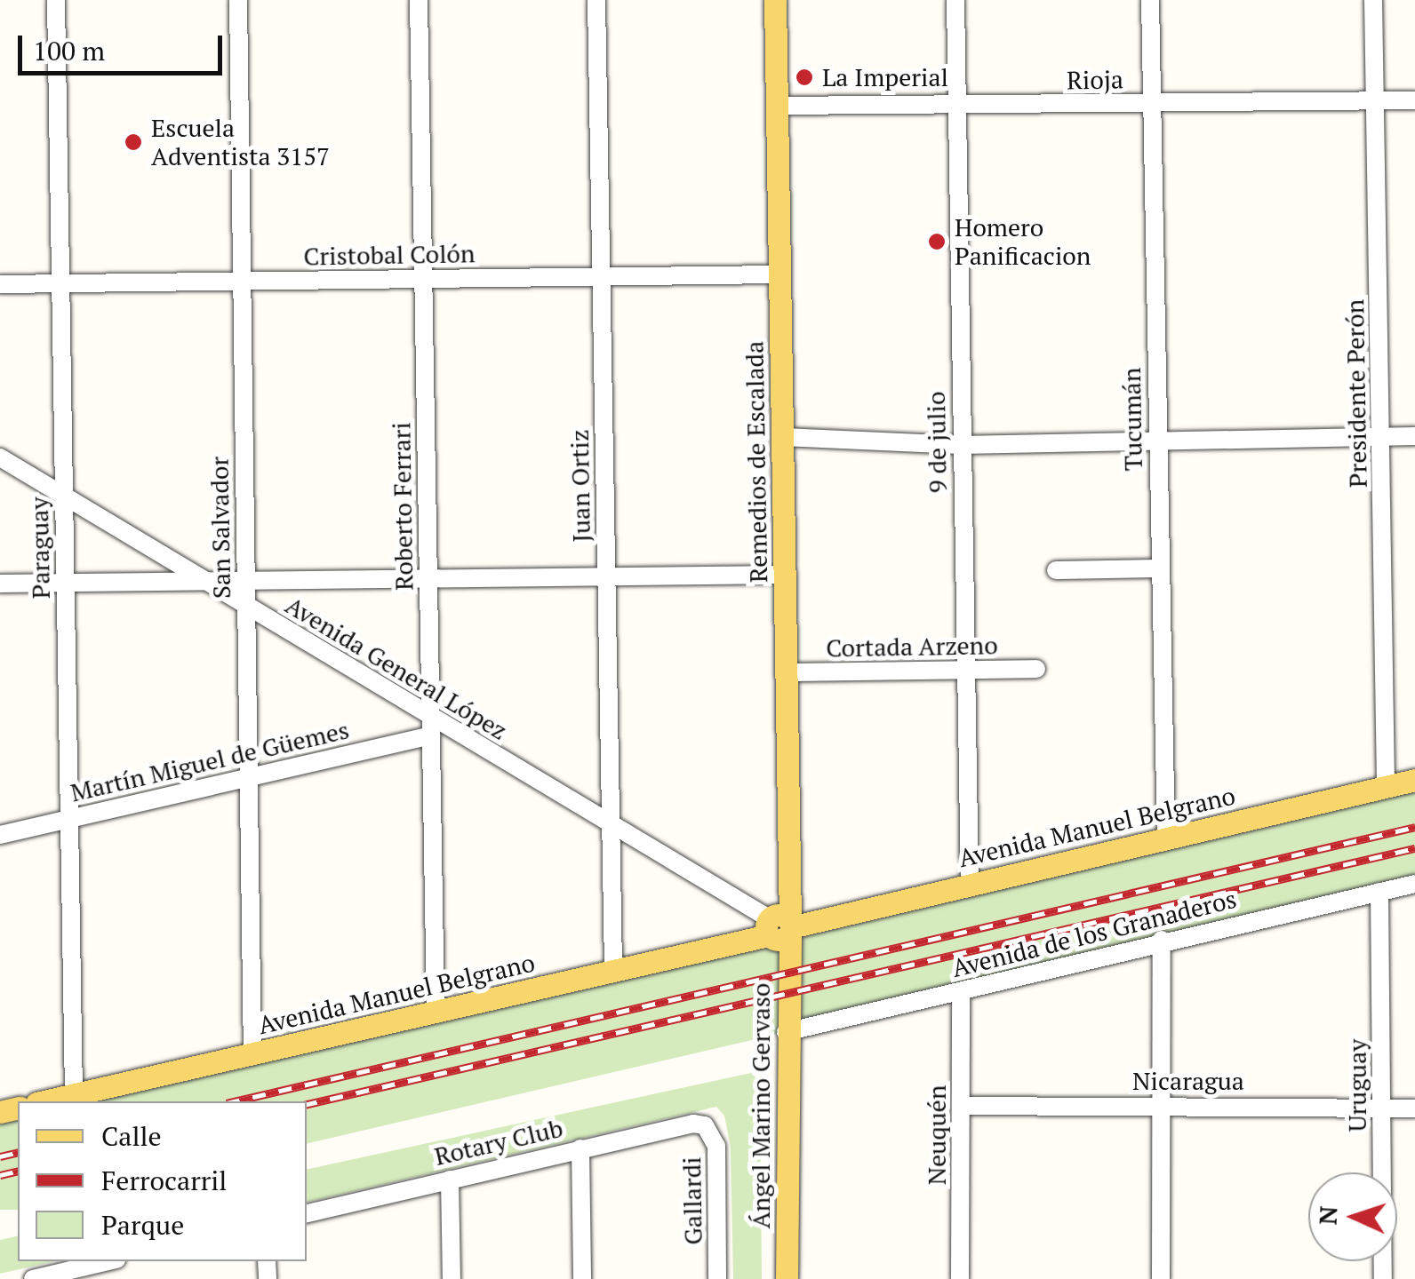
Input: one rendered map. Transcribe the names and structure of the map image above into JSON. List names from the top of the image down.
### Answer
{
  "streets": {
    "main road": ["Remedios de Escalada", "Avenida Manuel Belgrano", "Ángel Marino Gervaso"],
    "street": [
      "Rioja",
      "Cristobal Colón",
      "Presidente Perón",
      "Tucumán",
      "9 de julio",
      "Juan Ortiz",
      "Roberto Ferrari",
      "San Salvador",
      "Paraguay",
      "Cortada Arzeno",
      "Avenida General López",
      "Martín Miguel de Güemes",
      "Avenida de los Granaderos",
      "Nicaragua",
      "Uruguay",
      "Neuquén",
      "Rotary Club",
      "Gallardi"
    ]
  },
  "crossings": [
    ["Rioja", "Presidente Perón"],
    ["Rioja", "Tucumán"],
    ["Rioja", "9 de julio"],
    ["Rioja", "Remedios de Escalada"],
    ["Cristobal Colón", "Remedios de Escalada"],
    ["Cristobal Colón", "Juan Ortiz"],
    ["Cristobal Colón", "Roberto Ferrari"],
    ["Cristobal Colón", "San Salvador"],
    ["Cristobal Colón", "Paraguay"],
    ["Presidente Perón", "Avenida Manuel Belgrano"],
    ["Tucumán", "Avenida Manuel Belgrano"],
    ["9 de julio", "Cortada Arzeno"],
    ["9 de julio", "Avenida Manuel Belgrano"],
    ["Remedios de Escalada", "Cortada Arzeno"],
    ["Remedios de Escalada", "Avenida General López"],
    ["Remedios de Escalada", "Avenida Manuel Belgrano"],
    ["Remedios de Escalada", "Ángel Marino Gervaso"],
    ["Juan Ortiz", "Avenida General López"],
    ["Juan Ortiz", "Avenida Manuel Belgrano"],
    ["Roberto Ferrari", "Avenida General López"],
    ["Roberto Ferrari", "Martín Miguel de Güemes"],
    ["Roberto Ferrari", "Avenida Manuel Belgrano"],
    ["San Salvador", "Avenida General López"],
    ["San Salvador", "Martín Miguel de Güemes"],
    ["San Salvador", "Avenida Manuel Belgrano"],
    ["Paraguay", "Avenida General López"],
    ["Paraguay", "Martín Miguel de Güemes"],
    ["Paraguay", "Avenida Manuel Belgrano"],
    ["Avenida General López", "Avenida Manuel Belgrano"],
    ["Avenida General López", "Ángel Marino Gervaso"],
    ["Avenida Manuel Belgrano", "Ángel Marino Gervaso"],
    ["Avenida de los Granaderos", "Uruguay"],
    ["Avenida de los Granaderos", "Ángel Marino Gervaso"],
    ["Avenida de los Granaderos", "Neuquén"],
    ["Nicaragua", "Uruguay"],
    ["Nicaragua", "Neuquén"],
    ["Rotary Club", "Gallardi"]
  ],
  "places": ["La Imperial", "Escuela Adventista 3157", "Homero Panificacion"],
  "legend": ["Calle", "Ferrocarril", "Parque"],
  "scale_bar": "100 m",
  "north": "left"
}
